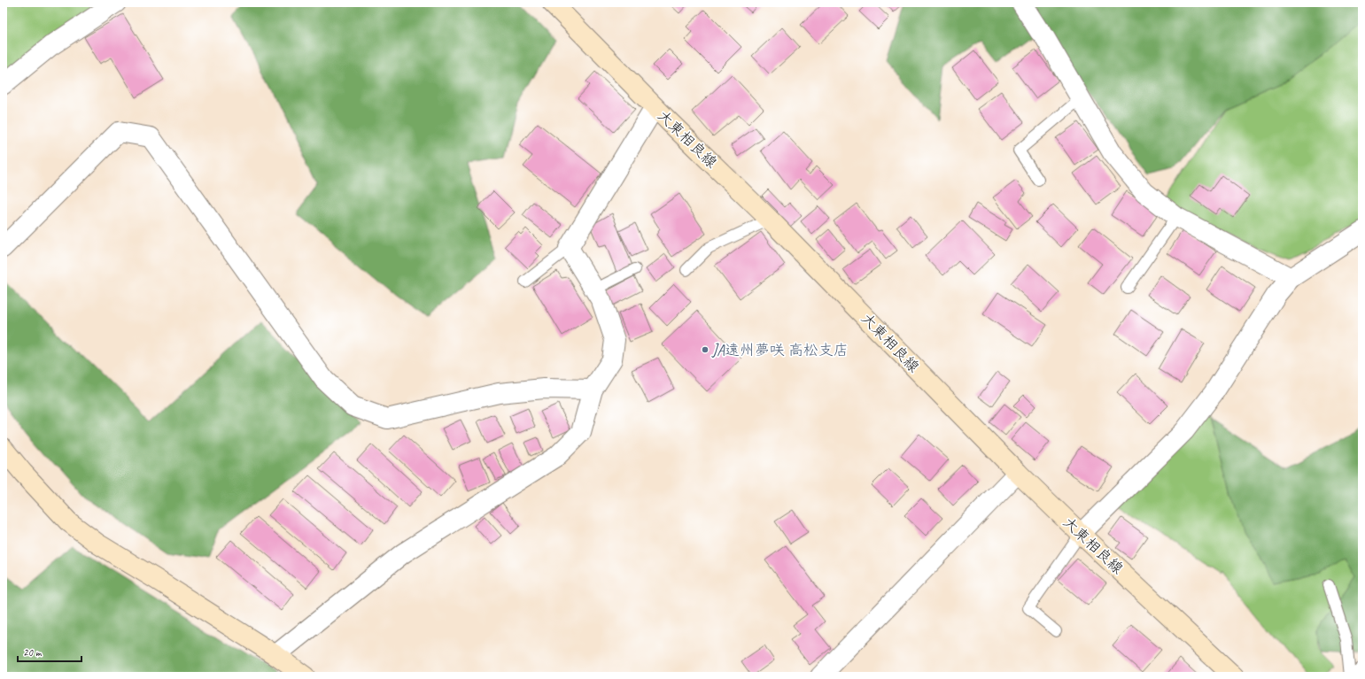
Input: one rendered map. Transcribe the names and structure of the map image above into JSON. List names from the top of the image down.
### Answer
{
  "streets": {
    "main road": ["大東相良線"]
  },
  "places": ["JA遠州夢咲 高松支店"],
  "scale_bar": "20 m"
}
